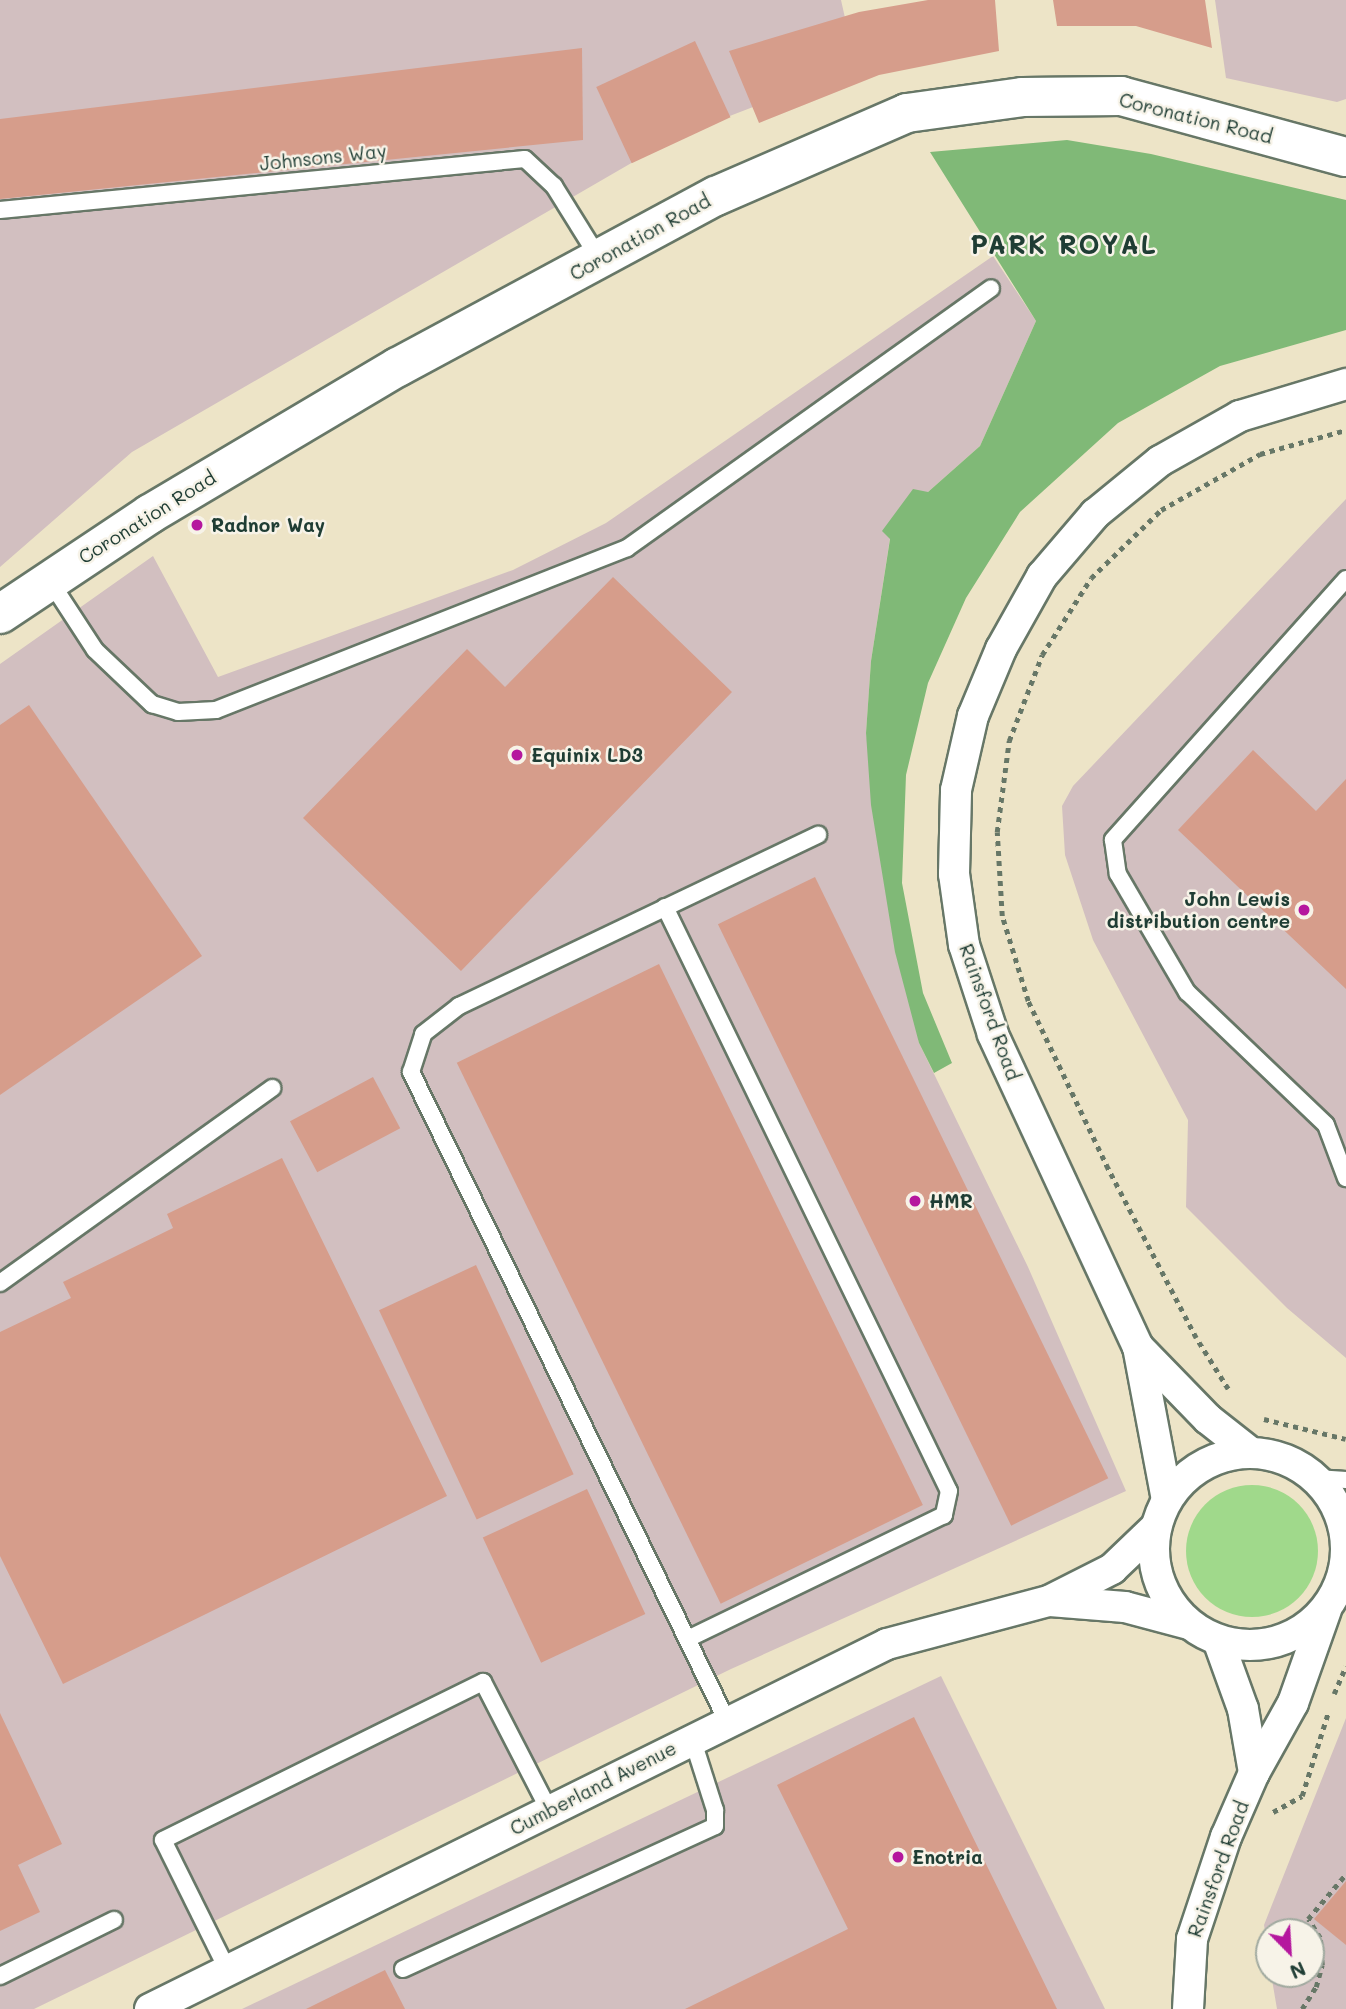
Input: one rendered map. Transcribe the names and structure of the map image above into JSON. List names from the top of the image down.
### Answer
{
  "streets": {
    "street": ["Coronation Road", "Rainsford Road", "Cumberland Avenue"],
    "lane": ["Johnsons Way"]
  },
  "crossings": [
    ["Coronation Road", "Johnsons Way"],
    ["Rainsford Road", "Cumberland Avenue"]
  ],
  "districts": ["PARK ROYAL"],
  "places": [
    "Radnor Way",
    "Equinix LD3",
    "John Lewis distribution centre",
    "HMR",
    "Enotria"
  ],
  "north": "bottom right"
}
